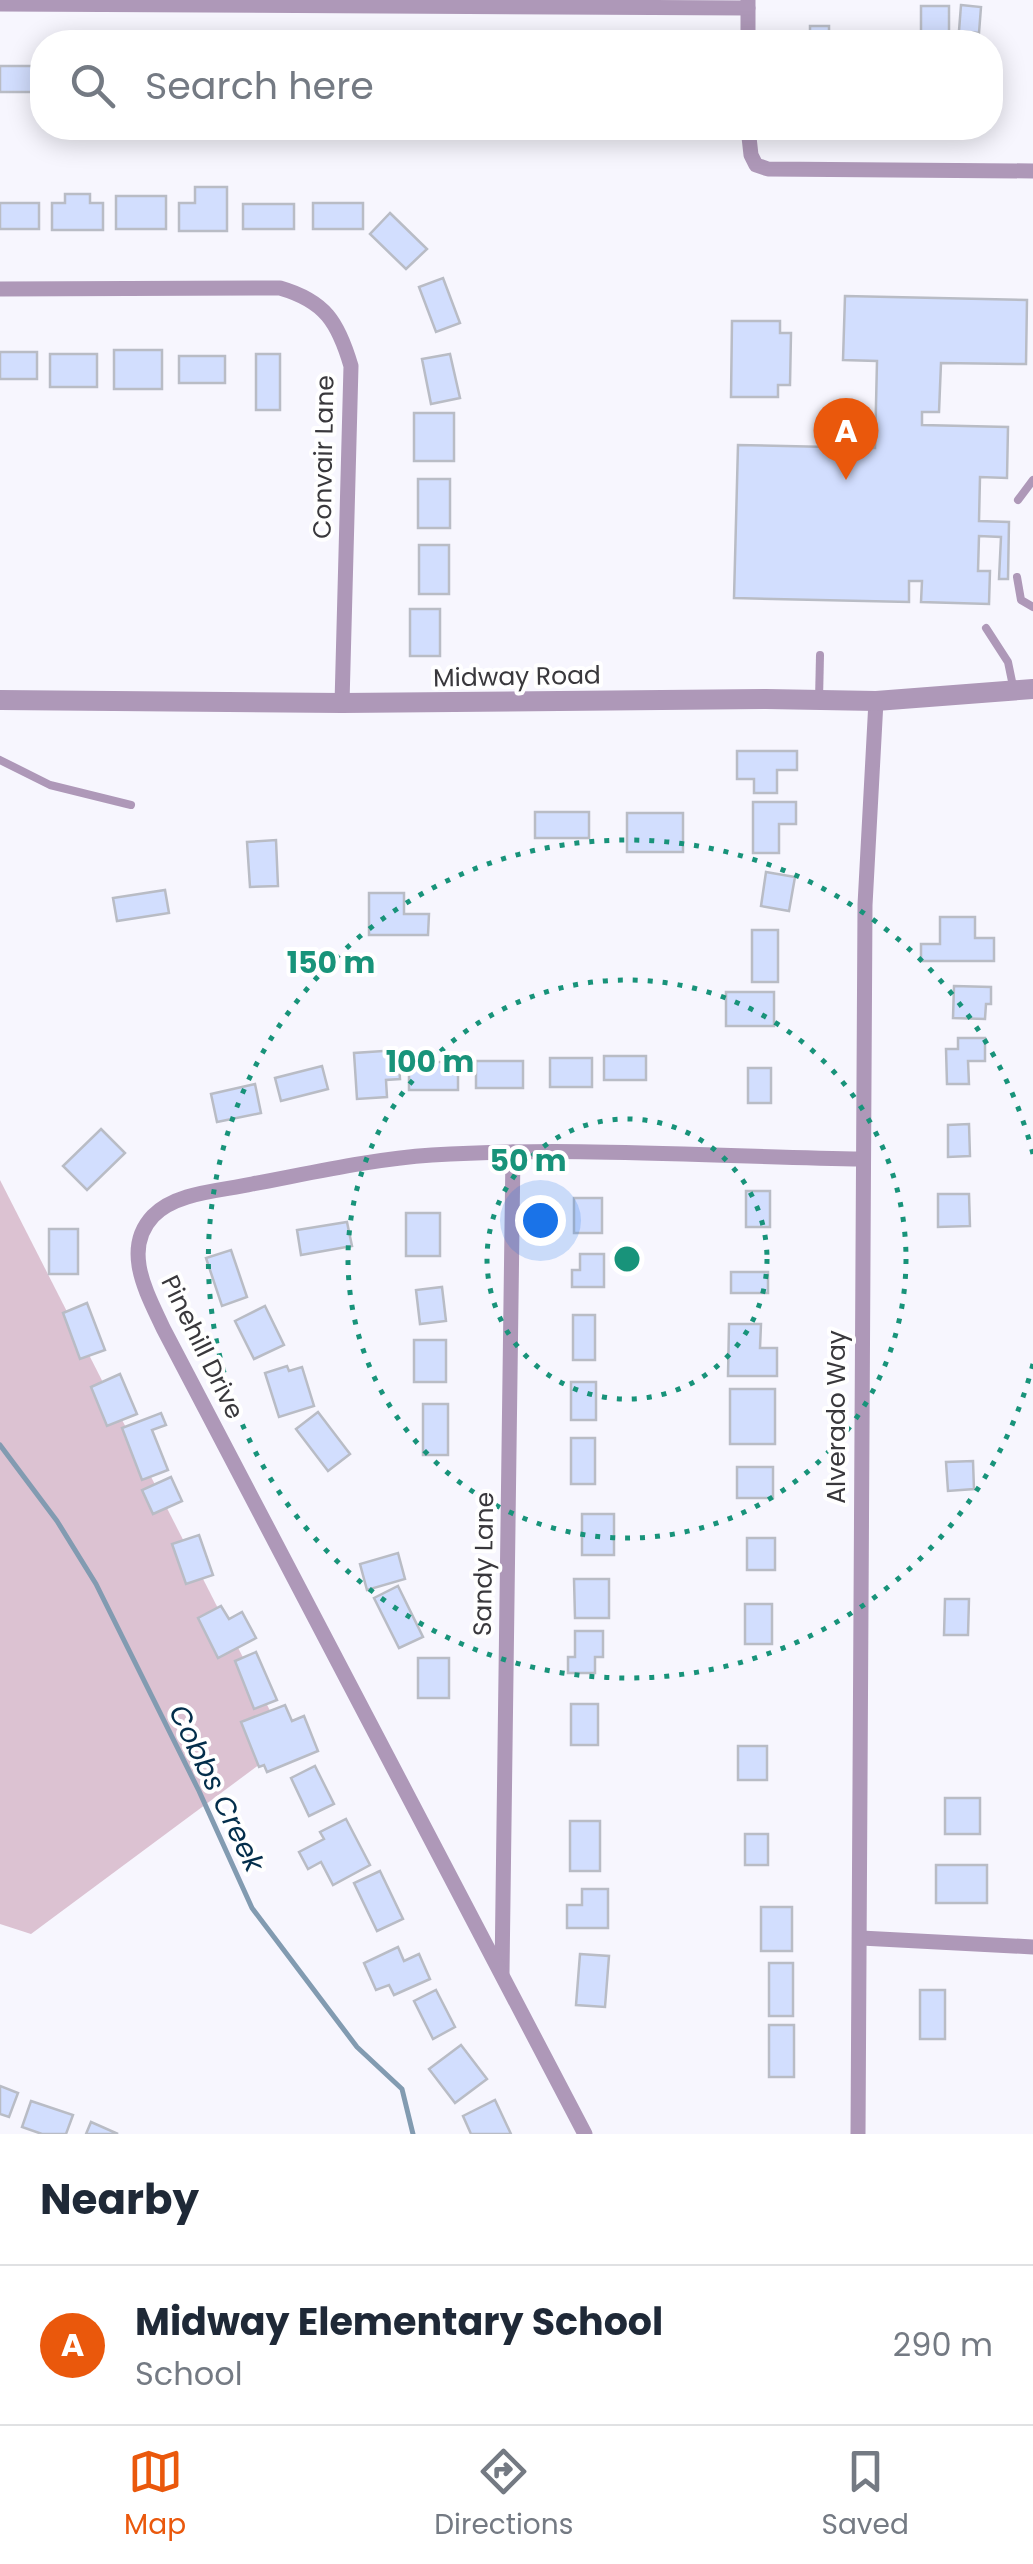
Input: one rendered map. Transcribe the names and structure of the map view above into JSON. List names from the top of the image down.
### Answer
{
  "streets": {
    "street": [
      "Convair Lane",
      "Midway Road",
      "Pinehill Drive",
      "Alverado Way",
      "Sandy Lane"
    ]
  },
  "crossings": [
    ["Convair Lane", "Midway Road"],
    ["Midway Road", "Alverado Way"],
    ["Pinehill Drive", "Alverado Way"],
    ["Pinehill Drive", "Sandy Lane"]
  ],
  "water": ["Cobbs Creek"],
  "page": {
    "search": "Search here",
    "pins": "A",
    "heading": "Nearby",
    "list": [
      {
        "mark": "A",
        "name": "Midway Elementary School",
        "note": "School",
        "value": "290 m"
      }
    ],
    "nav": ["Map", "Directions", "Saved"]
  },
  "rings": ["150 m", "100 m", "50 m"]
}
